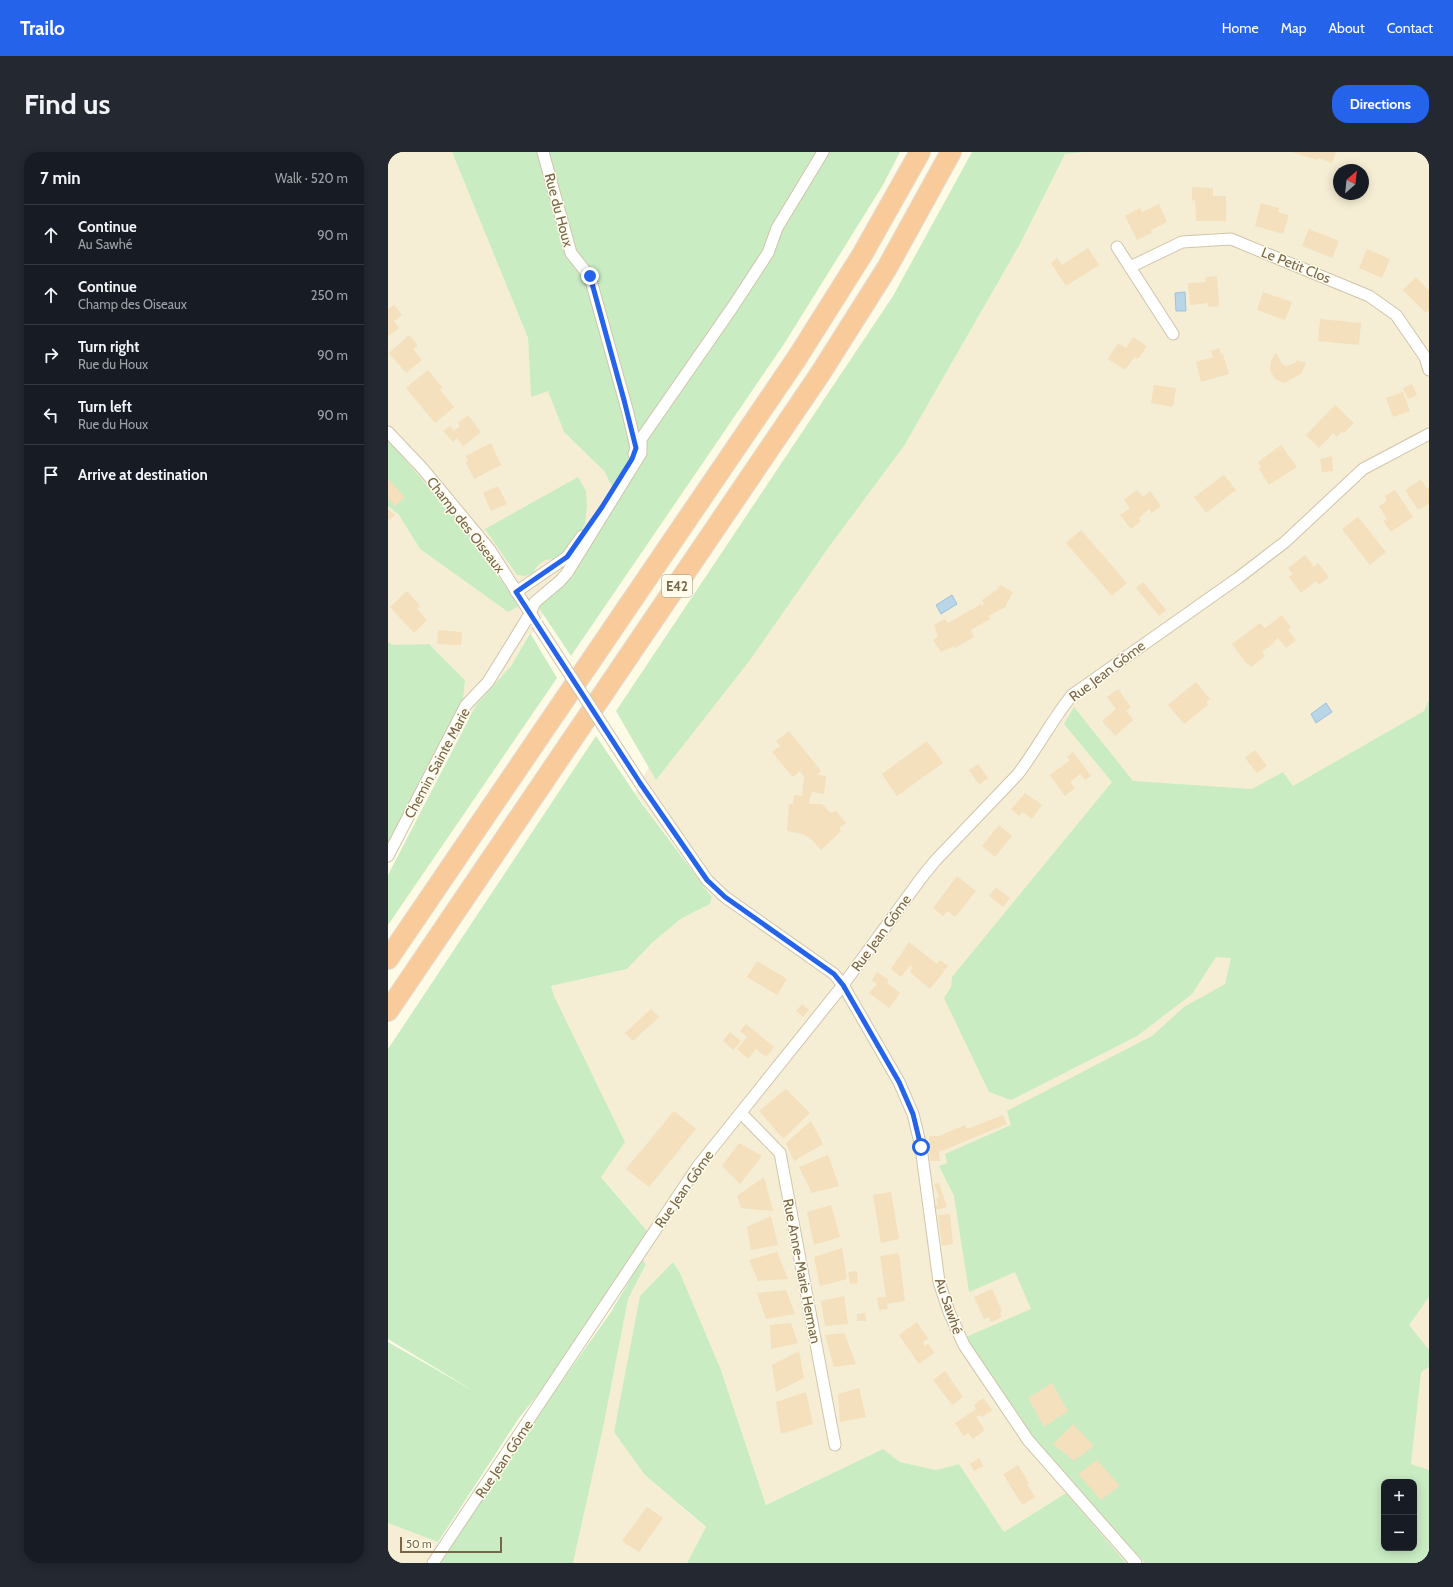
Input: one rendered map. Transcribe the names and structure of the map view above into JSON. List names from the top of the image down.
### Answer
{
  "streets": {
    "highway": ["E42"],
    "street": [
      "Rue du Houx",
      "Le Petit Clos",
      "Champ des Oiseaux",
      "Rue Jean Gôme",
      "Chemin Sainte Marie",
      "Rue Anne-Marie Herman",
      "Au Sawhé"
    ]
  },
  "crossings": [
    ["Rue du Houx", "Champ des Oiseaux"],
    ["Champ des Oiseaux", "Rue Jean Gôme"],
    ["Champ des Oiseaux", "Chemin Sainte Marie"],
    ["Champ des Oiseaux", "Au Sawhé"],
    ["Rue Jean Gôme", "Rue Anne-Marie Herman"],
    ["Rue Jean Gôme", "Au Sawhé"]
  ],
  "scale_bar": "50 m",
  "north": "top right",
  "page": {
    "header": "Trailo",
    "nav": [
      "Home",
      "Map",
      "About",
      "Contact"
    ],
    "buttons": "Directions",
    "title": "Find us",
    "heading": ["7 min", "Walk · 520 m"],
    "list": [
      ["Continue", "Au Sawhé", "90 m"],
      ["Continue", "Champ des Oiseaux", "250 m"],
      ["Turn right", "Rue du Houx", "90 m"],
      ["Turn left", "Rue du Houx", "90 m"],
      "Arrive at destination"
    ],
    "map_buttons": ["+", "−"],
    "scale": "50 m"
  }
}
